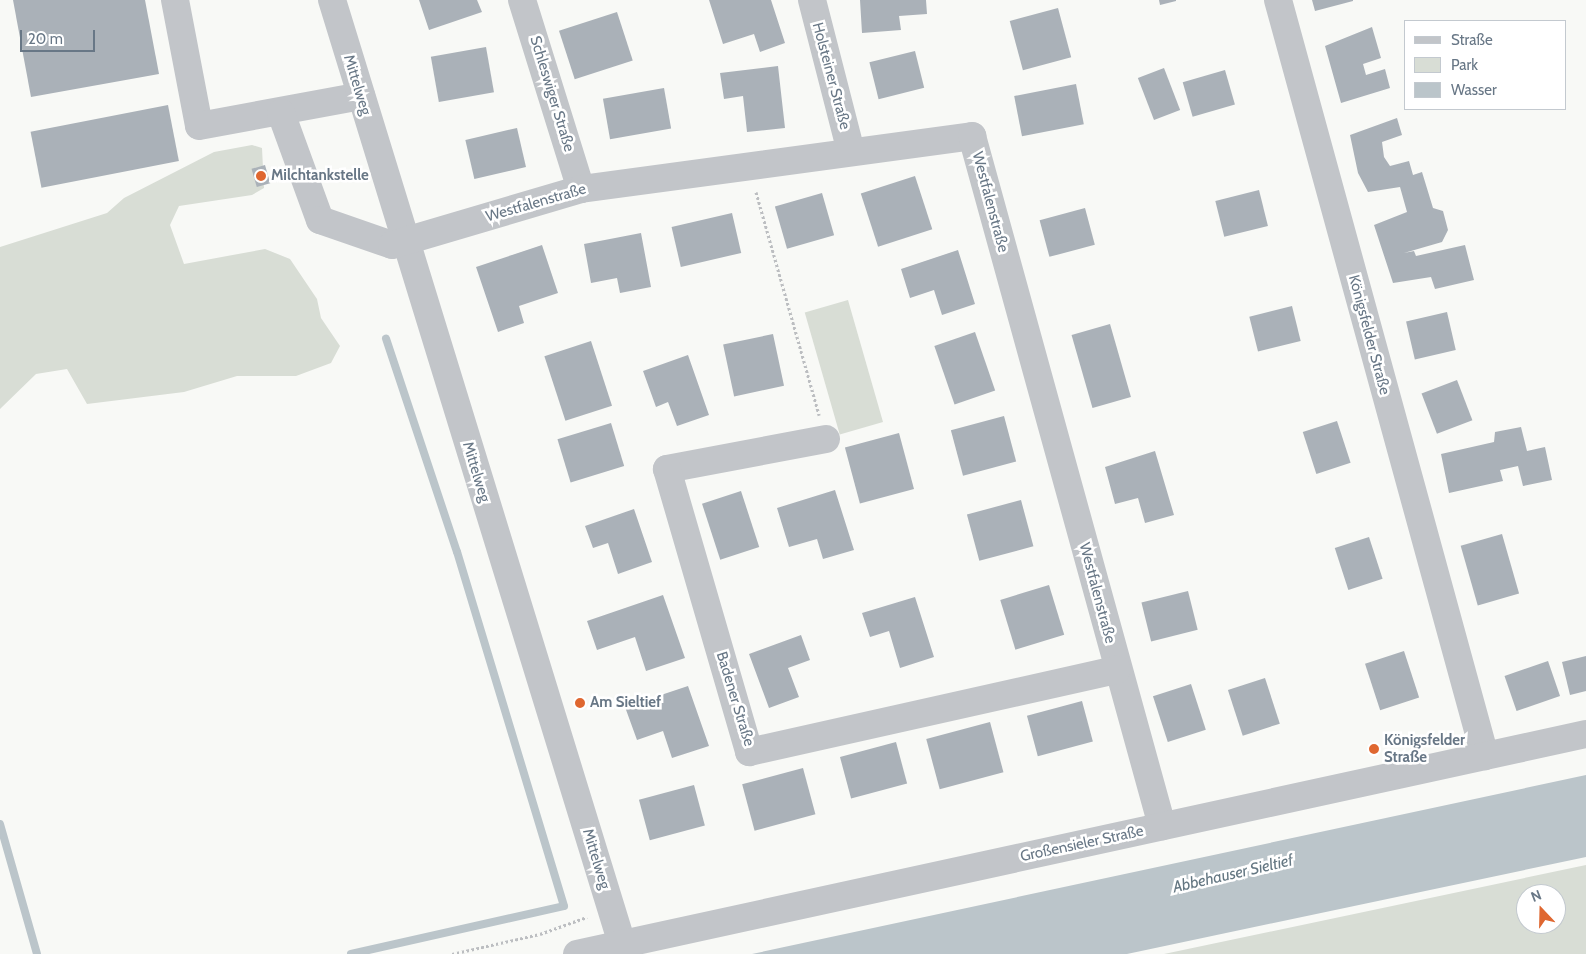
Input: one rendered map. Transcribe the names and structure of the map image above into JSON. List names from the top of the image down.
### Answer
{
  "streets": {
    "street": [
      "Holsteiner Straße",
      "Mittelweg",
      "Schleswiger Straße",
      "Westfalenstraße",
      "Königsfelder Straße",
      "Badener Straße",
      "Großensieler Straße"
    ]
  },
  "crossings": [
    ["Holsteiner Straße", "Westfalenstraße"],
    ["Mittelweg", "Westfalenstraße"],
    ["Mittelweg", "Großensieler Straße"],
    ["Schleswiger Straße", "Westfalenstraße"],
    ["Westfalenstraße", "Badener Straße"],
    ["Westfalenstraße", "Großensieler Straße"],
    ["Königsfelder Straße", "Großensieler Straße"]
  ],
  "water": ["Abbehauser Sieltief"],
  "places": ["Milchtankstelle", "Am Sieltief", "Königsfelder Straße"],
  "legend": ["Straße", "Park", "Wasser"],
  "scale_bar": "20 m",
  "north": "top"
}
